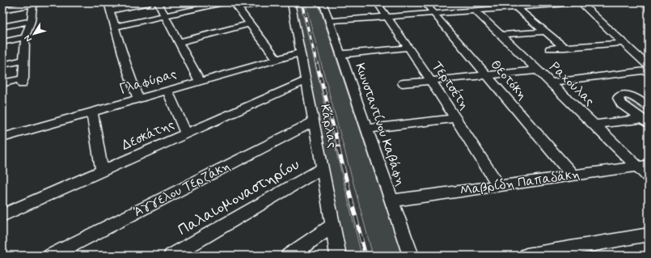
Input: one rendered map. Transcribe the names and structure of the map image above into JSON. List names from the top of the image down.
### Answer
{
  "streets": {
    "street": [
      "Θεοτόκη",
      "Γλαφύρας",
      "Ραχούλας",
      "Τερτσέτη",
      "Κωνσταντίνου Καβάφη",
      "Κάρλας",
      "Δεσκάτης",
      "Μαβρίδη Παπαδάκη",
      "Άγγελου Τερζάκη",
      "Παλαιομοναστηρίου"
    ]
  },
  "crossings": [
    ["Θεοτόκη", "Μαβρίδη Παπαδάκη"],
    ["Γλαφύρας", "Κάρλας"],
    ["Ραχούλας", "Μαβρίδη Παπαδάκη"],
    ["Τερτσέτη", "Μαβρίδη Παπαδάκη"],
    ["Κωνσταντίνου Καβάφη", "Μαβρίδη Παπαδάκη"],
    ["Κάρλας", "Δεσκάτης"],
    ["Κάρλας", "Άγγελου Τερζάκη"],
    ["Κάρλας", "Παλαιομοναστηρίου"]
  ],
  "north": "bottom left"
}
